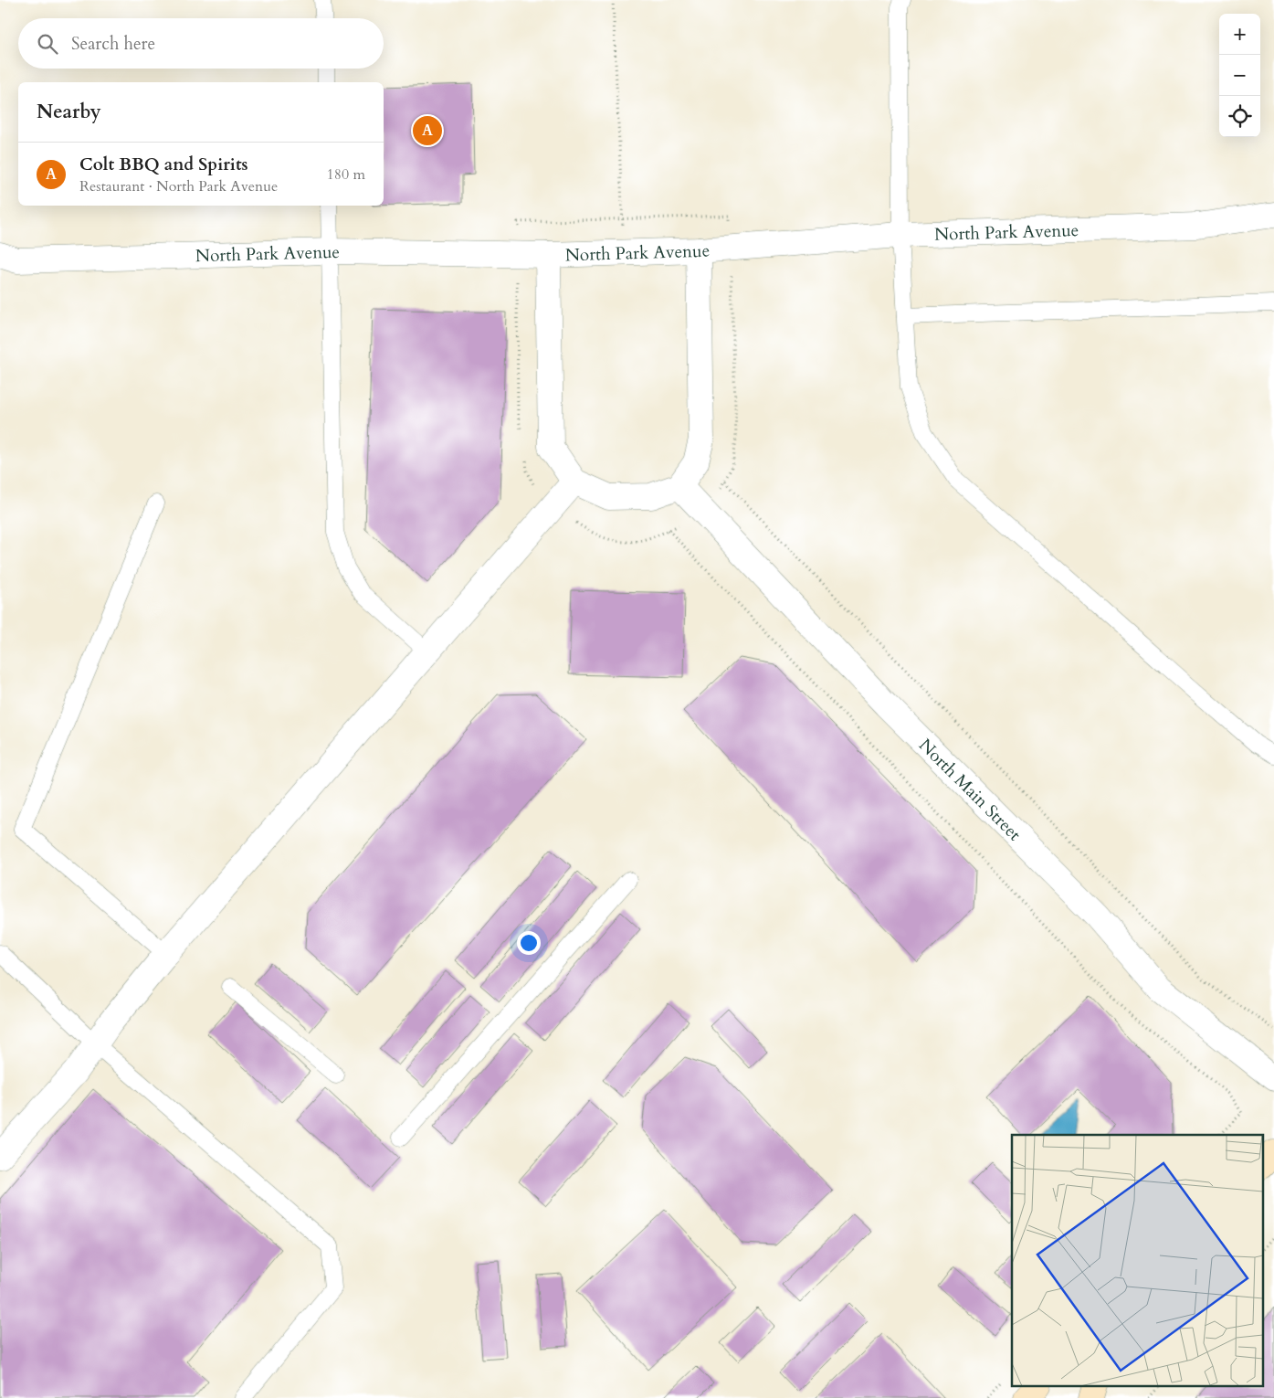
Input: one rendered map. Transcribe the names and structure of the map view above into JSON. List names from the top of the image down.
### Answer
{
  "streets": {
    "street": ["North Park Avenue", "North Main Street"]
  },
  "page": {
    "map_buttons": ["+", "−"],
    "search": "Search here",
    "heading": "Nearby",
    "pins": "A",
    "list": [
      {
        "mark": "A",
        "name": "Colt BBQ and Spirits",
        "note": "Restaurant · North Park Avenue",
        "value": "180 m"
      }
    ]
  }
}
